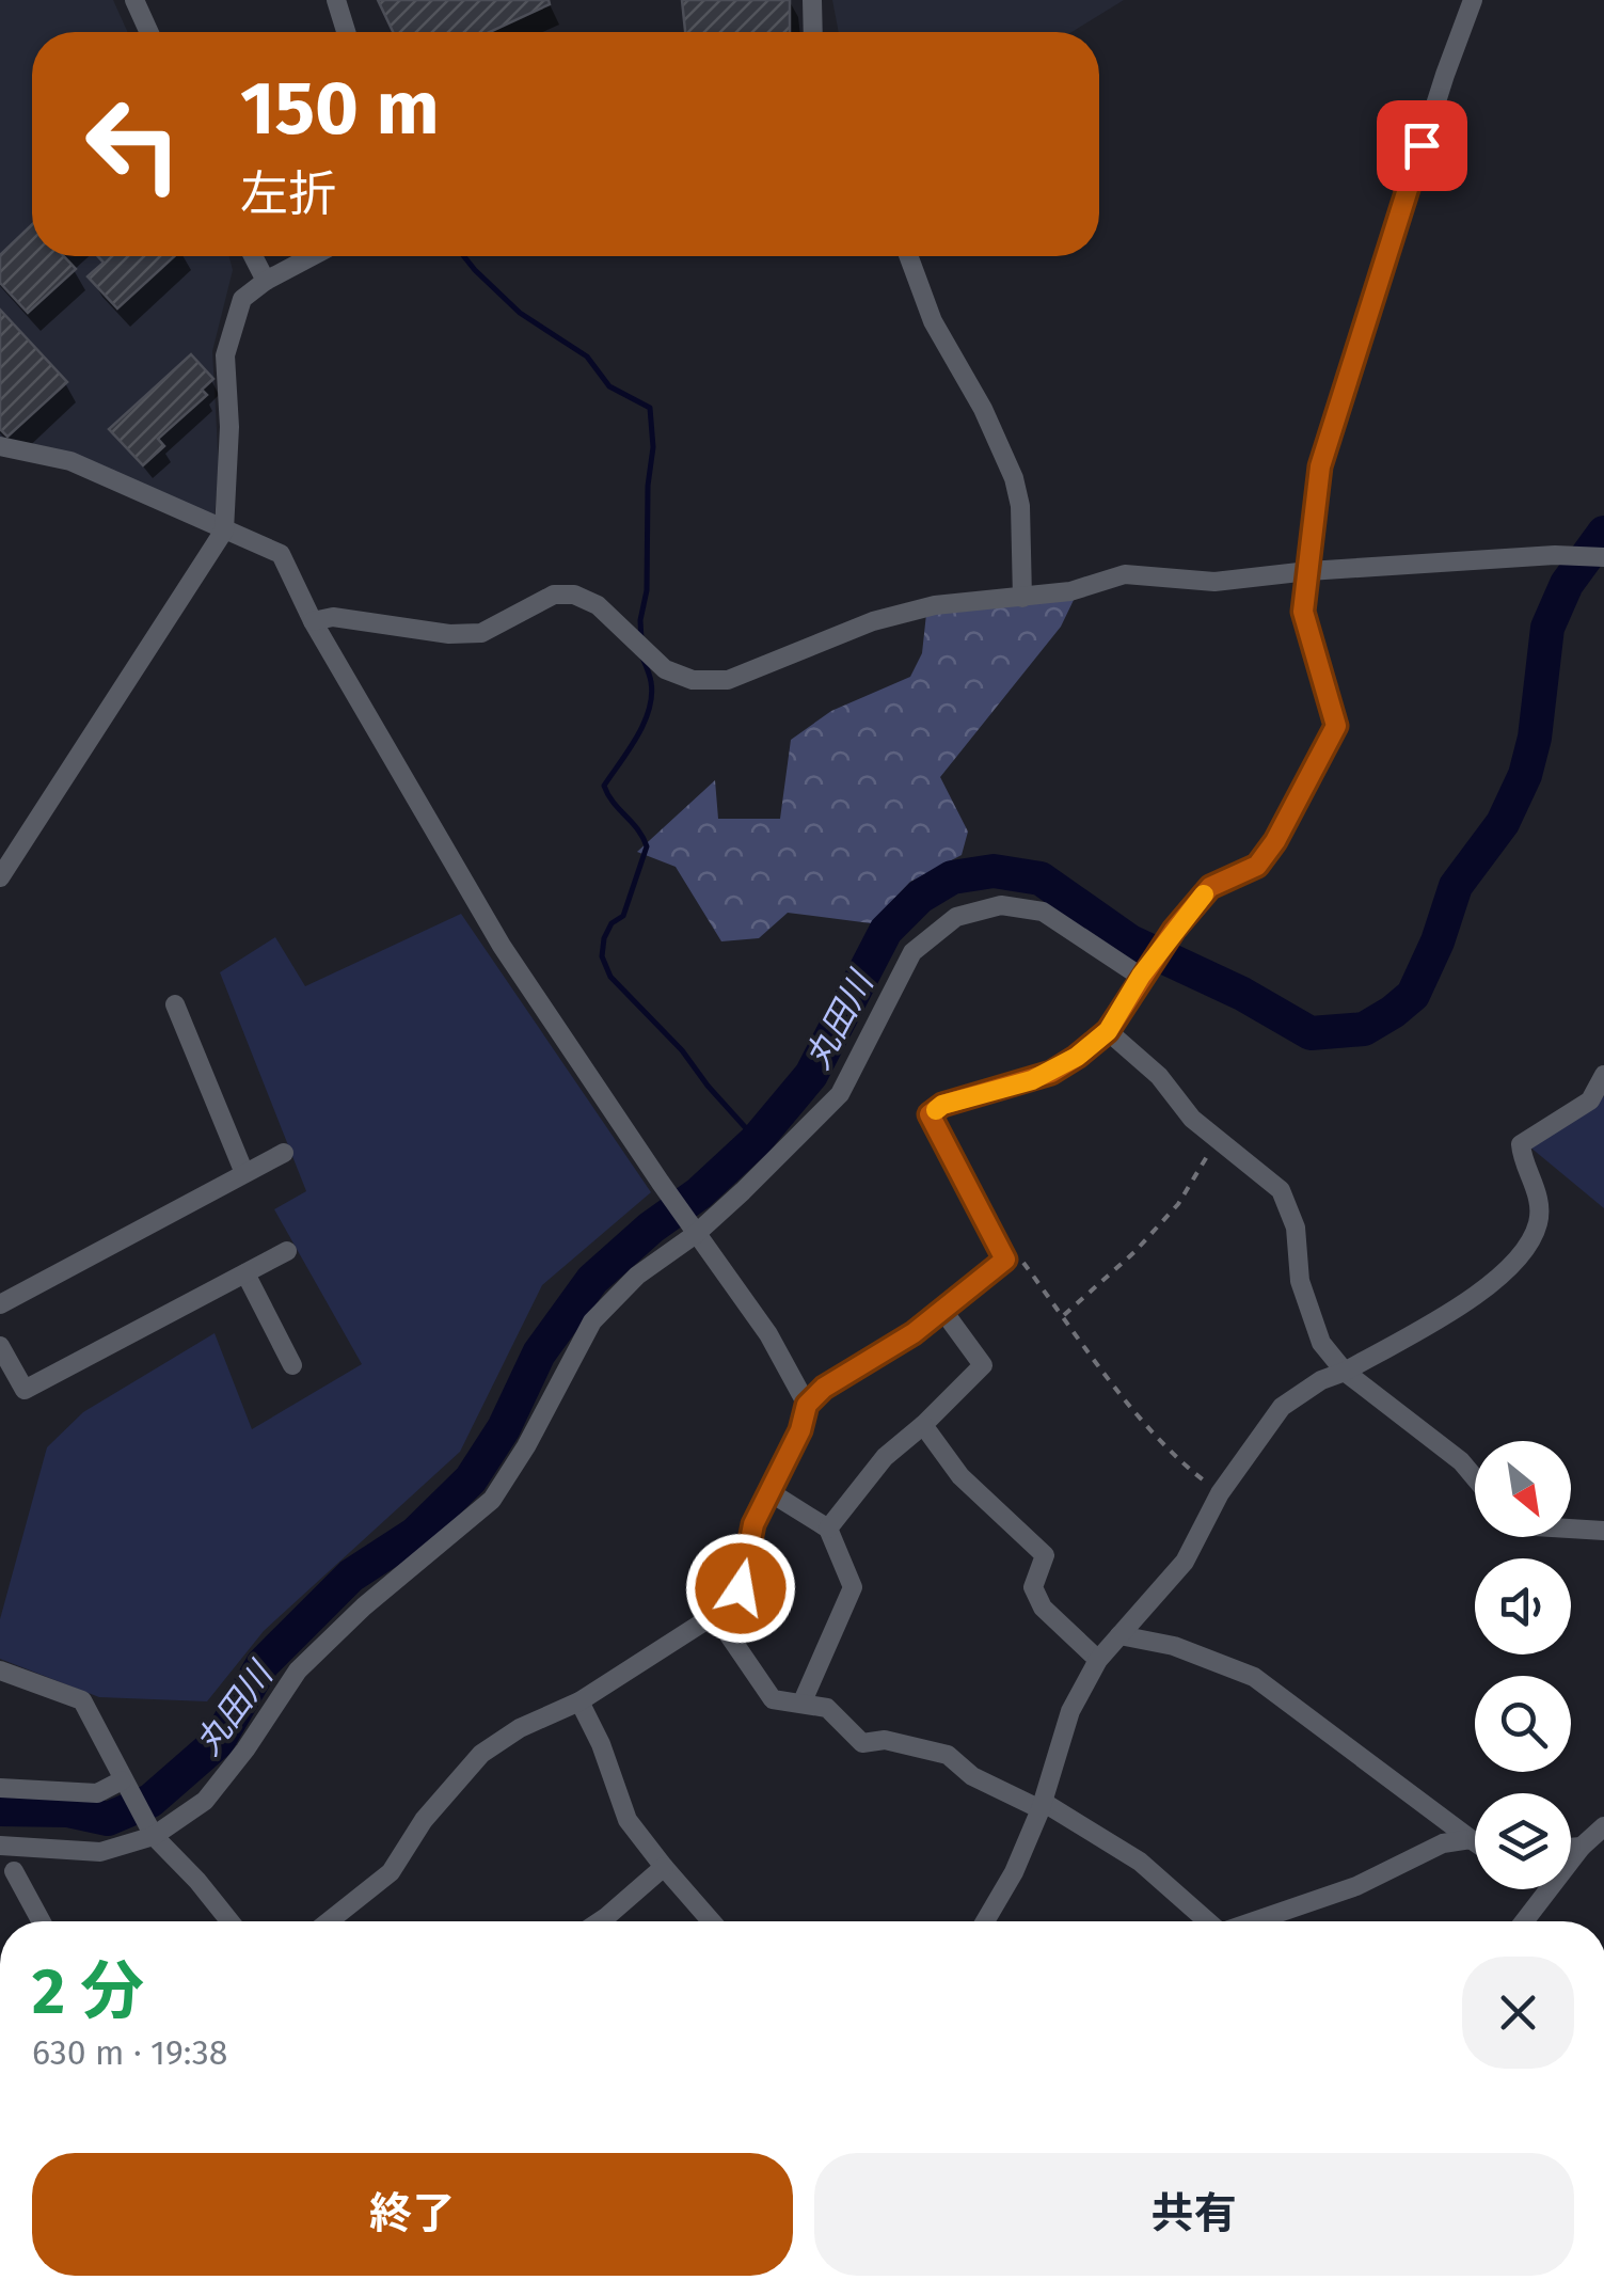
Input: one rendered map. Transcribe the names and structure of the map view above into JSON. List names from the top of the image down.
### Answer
{
  "water": ["丸田川"],
  "north": "bottom right",
  "page": {
    "turn": ["150 m", "左折"],
    "heading": ["2 分", "630 m · 19:38"],
    "buttons": ["終了", "共有"]
  }
}
